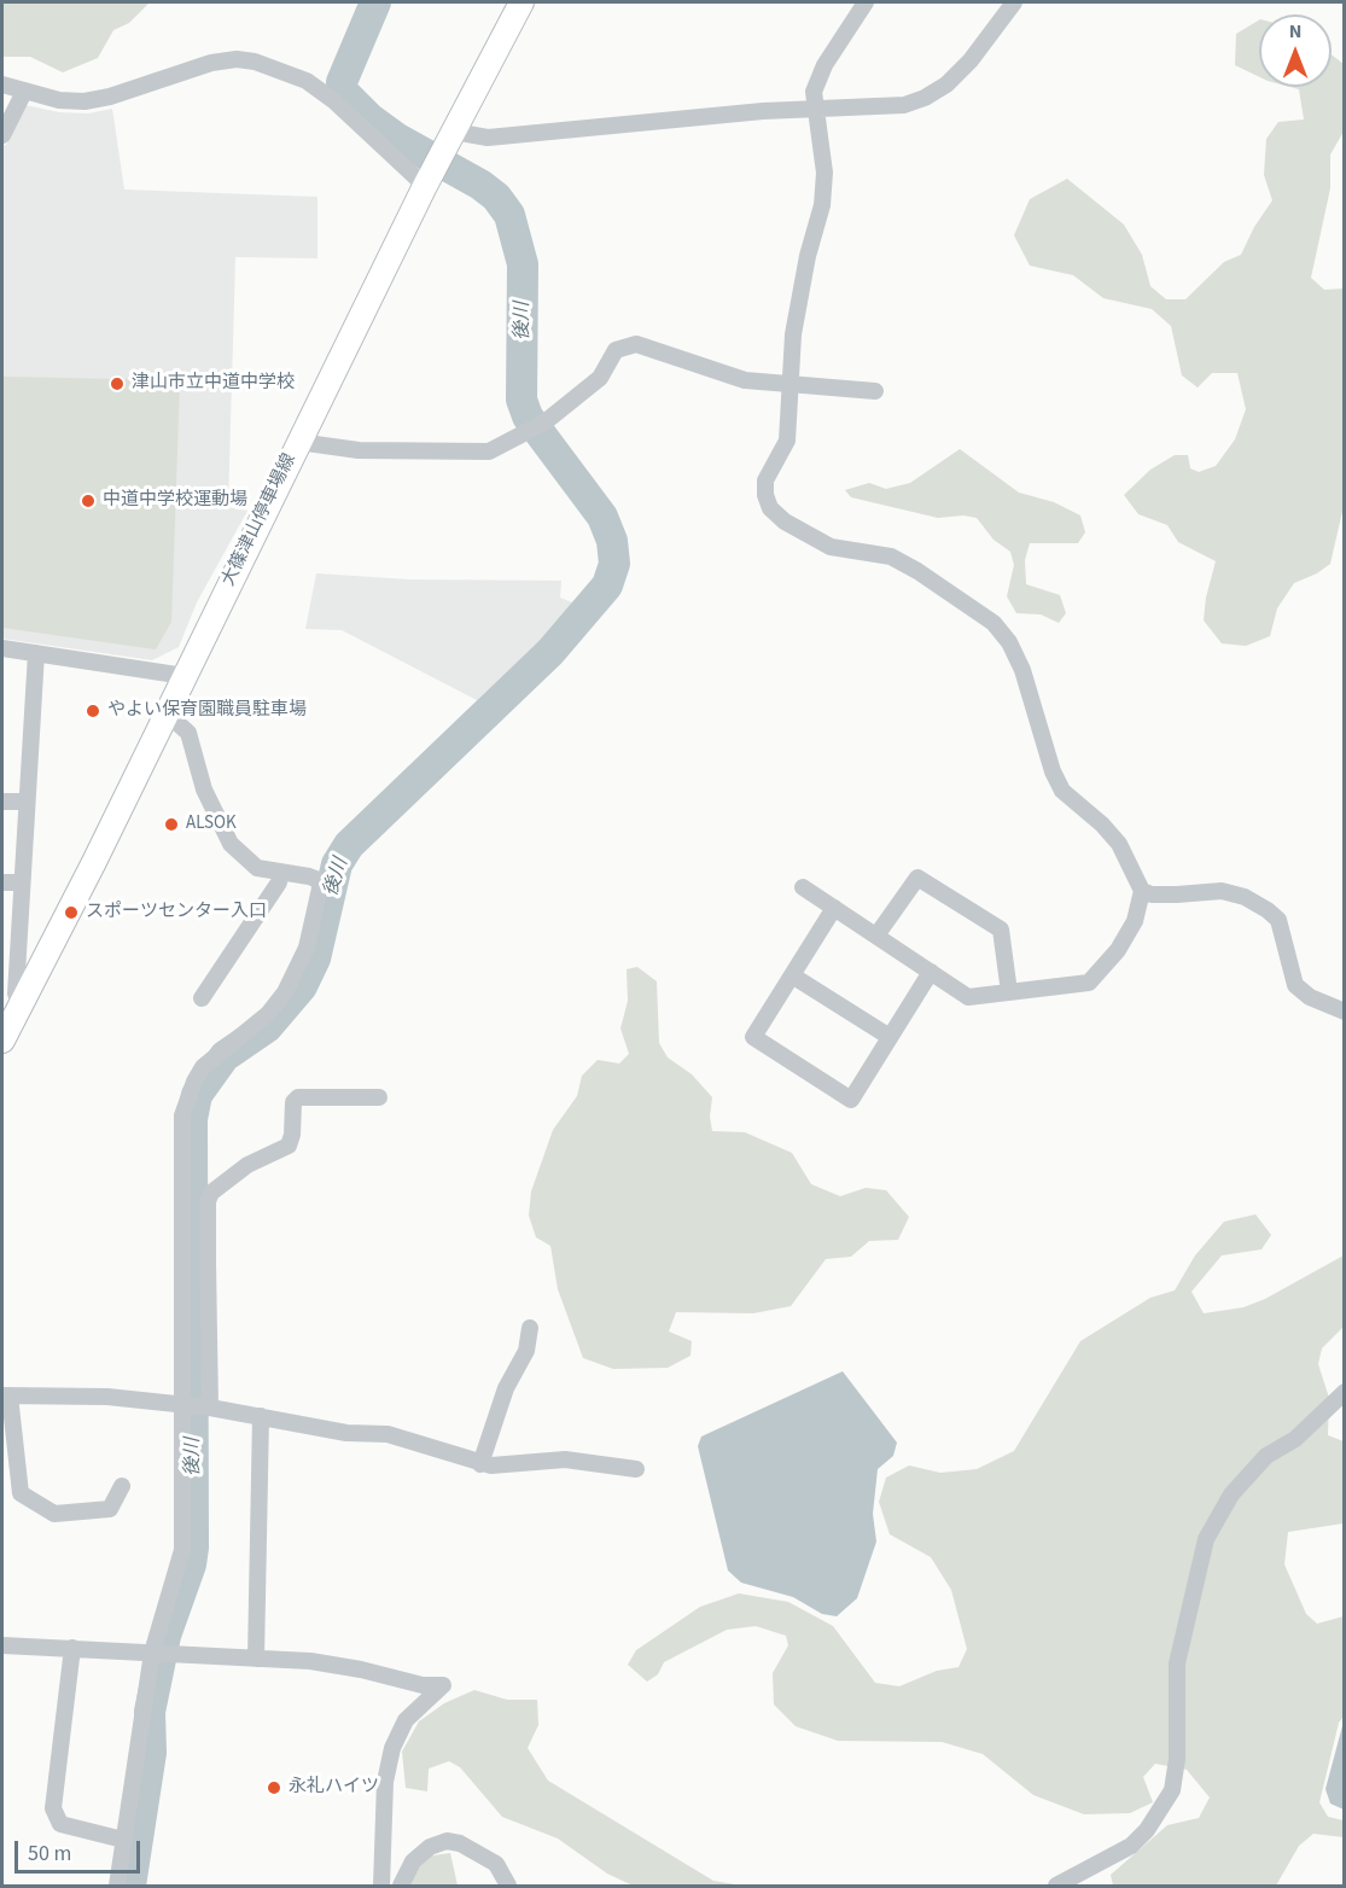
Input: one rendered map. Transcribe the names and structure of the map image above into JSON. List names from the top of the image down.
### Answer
{
  "streets": {
    "main road": ["大篠津山停車場線"]
  },
  "water": ["後川"],
  "places": [
    "津山市立中道中学校",
    "中道中学校運動場",
    "やよい保育園職員駐車場",
    "ALSOK",
    "スポーツセンター入口",
    "永礼ハイツ"
  ],
  "scale_bar": "50 m",
  "north": "top"
}
